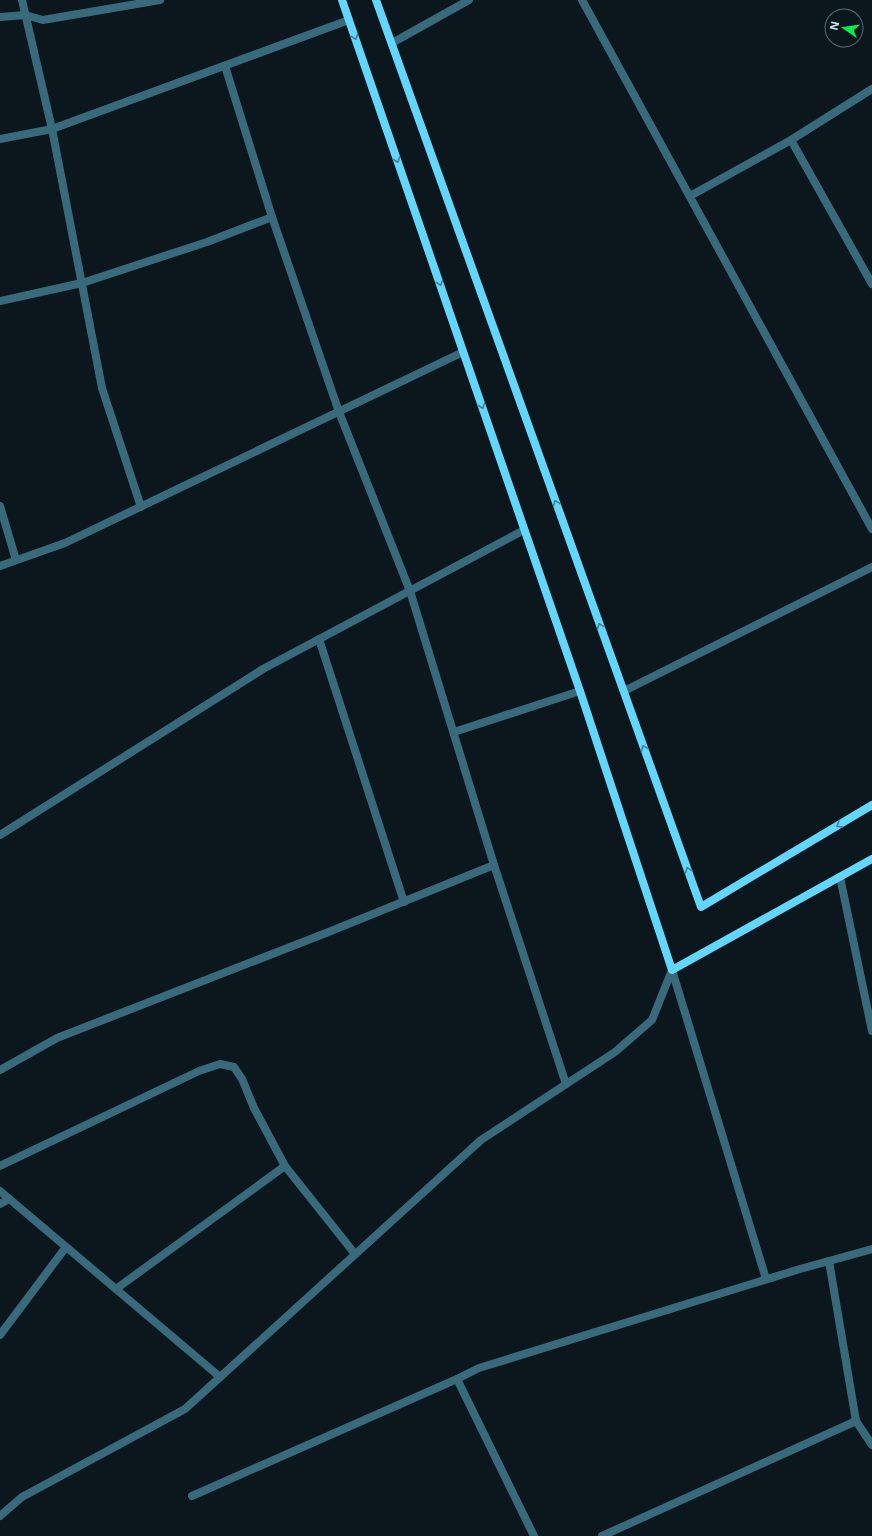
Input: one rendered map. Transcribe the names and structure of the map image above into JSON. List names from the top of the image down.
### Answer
{
  "north": "left"
}
